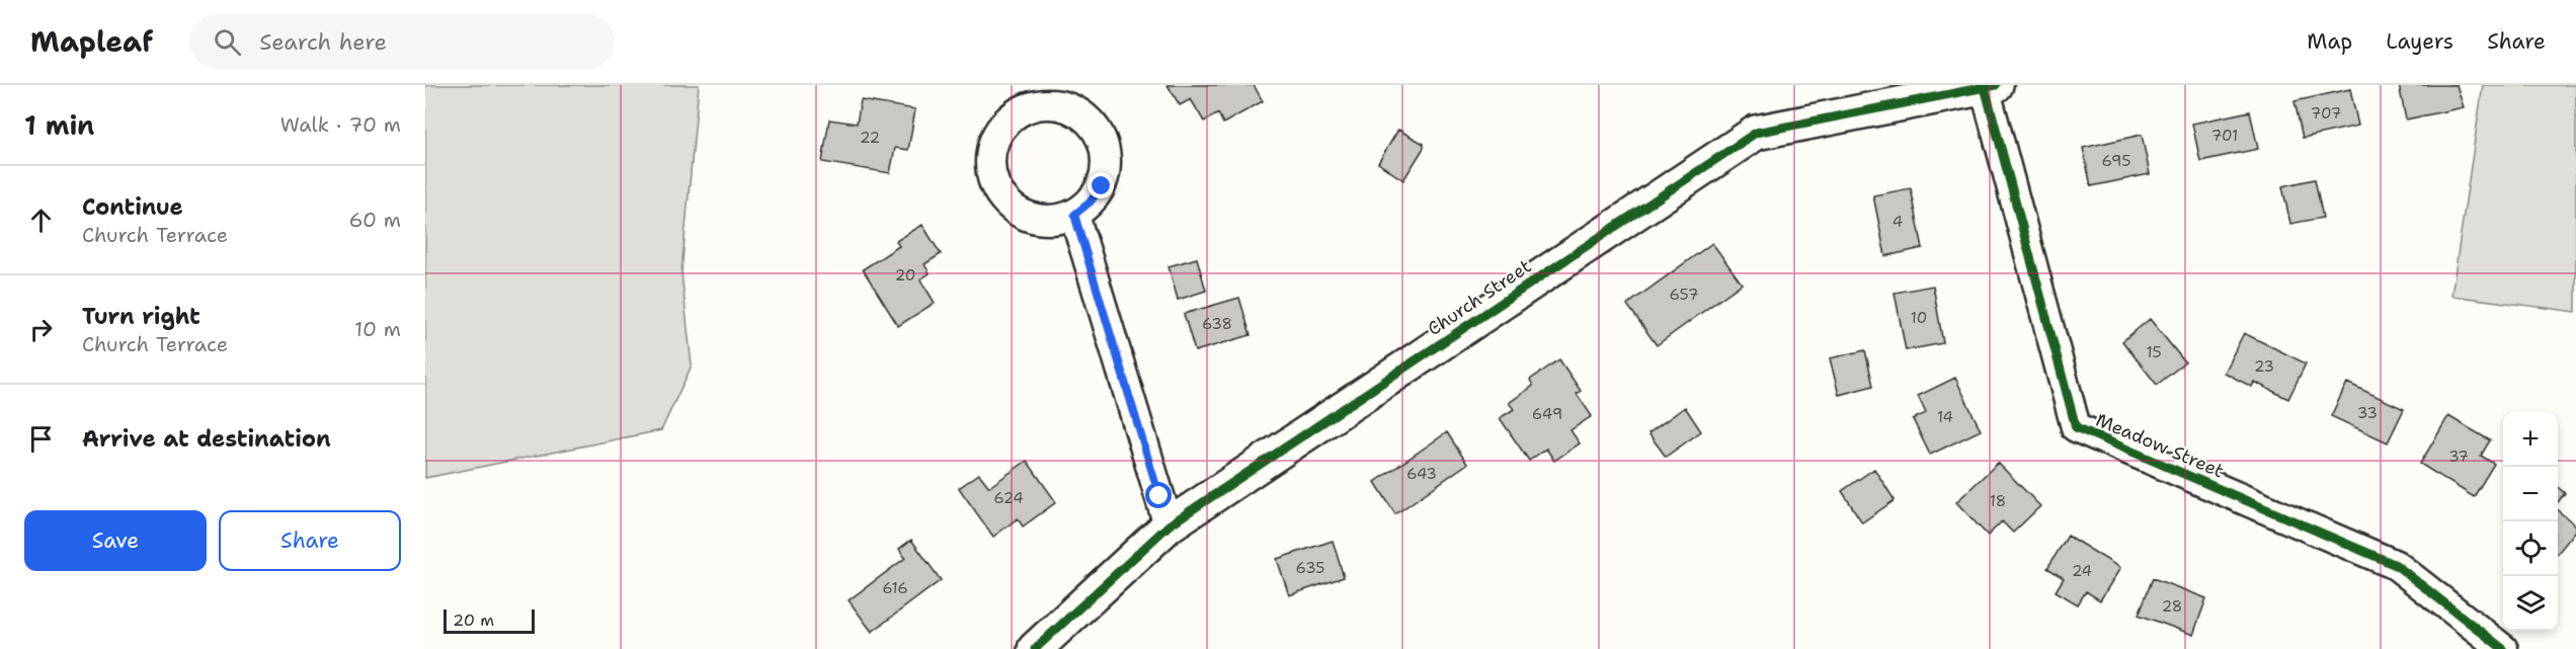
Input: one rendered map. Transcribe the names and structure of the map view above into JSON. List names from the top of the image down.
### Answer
{
  "streets": {
    "street": ["Church Street", "Meadow Street"]
  },
  "crossings": [
    ["Church Street", "Meadow Street"]
  ],
  "house_numbers": [
    "707",
    "701",
    "22",
    "695",
    "4",
    "20",
    "657",
    "10",
    "638",
    "15",
    "23",
    "33",
    "649",
    "14",
    "37",
    "643",
    "624",
    "18",
    "635",
    "24",
    "616",
    "28"
  ],
  "scale_bar": "20 m",
  "page": {
    "header": "Mapleaf",
    "search": "Search here",
    "nav": ["Map", "Layers", "Share"],
    "heading": ["1 min", "Walk · 70 m"],
    "list": [
      ["Continue", "Church Terrace", "60 m"],
      ["Turn right", "Church Terrace", "10 m"],
      "Arrive at destination"
    ],
    "map_buttons": ["+", "−"],
    "buttons": ["Save", "Share"],
    "scale": "20 m"
  }
}
